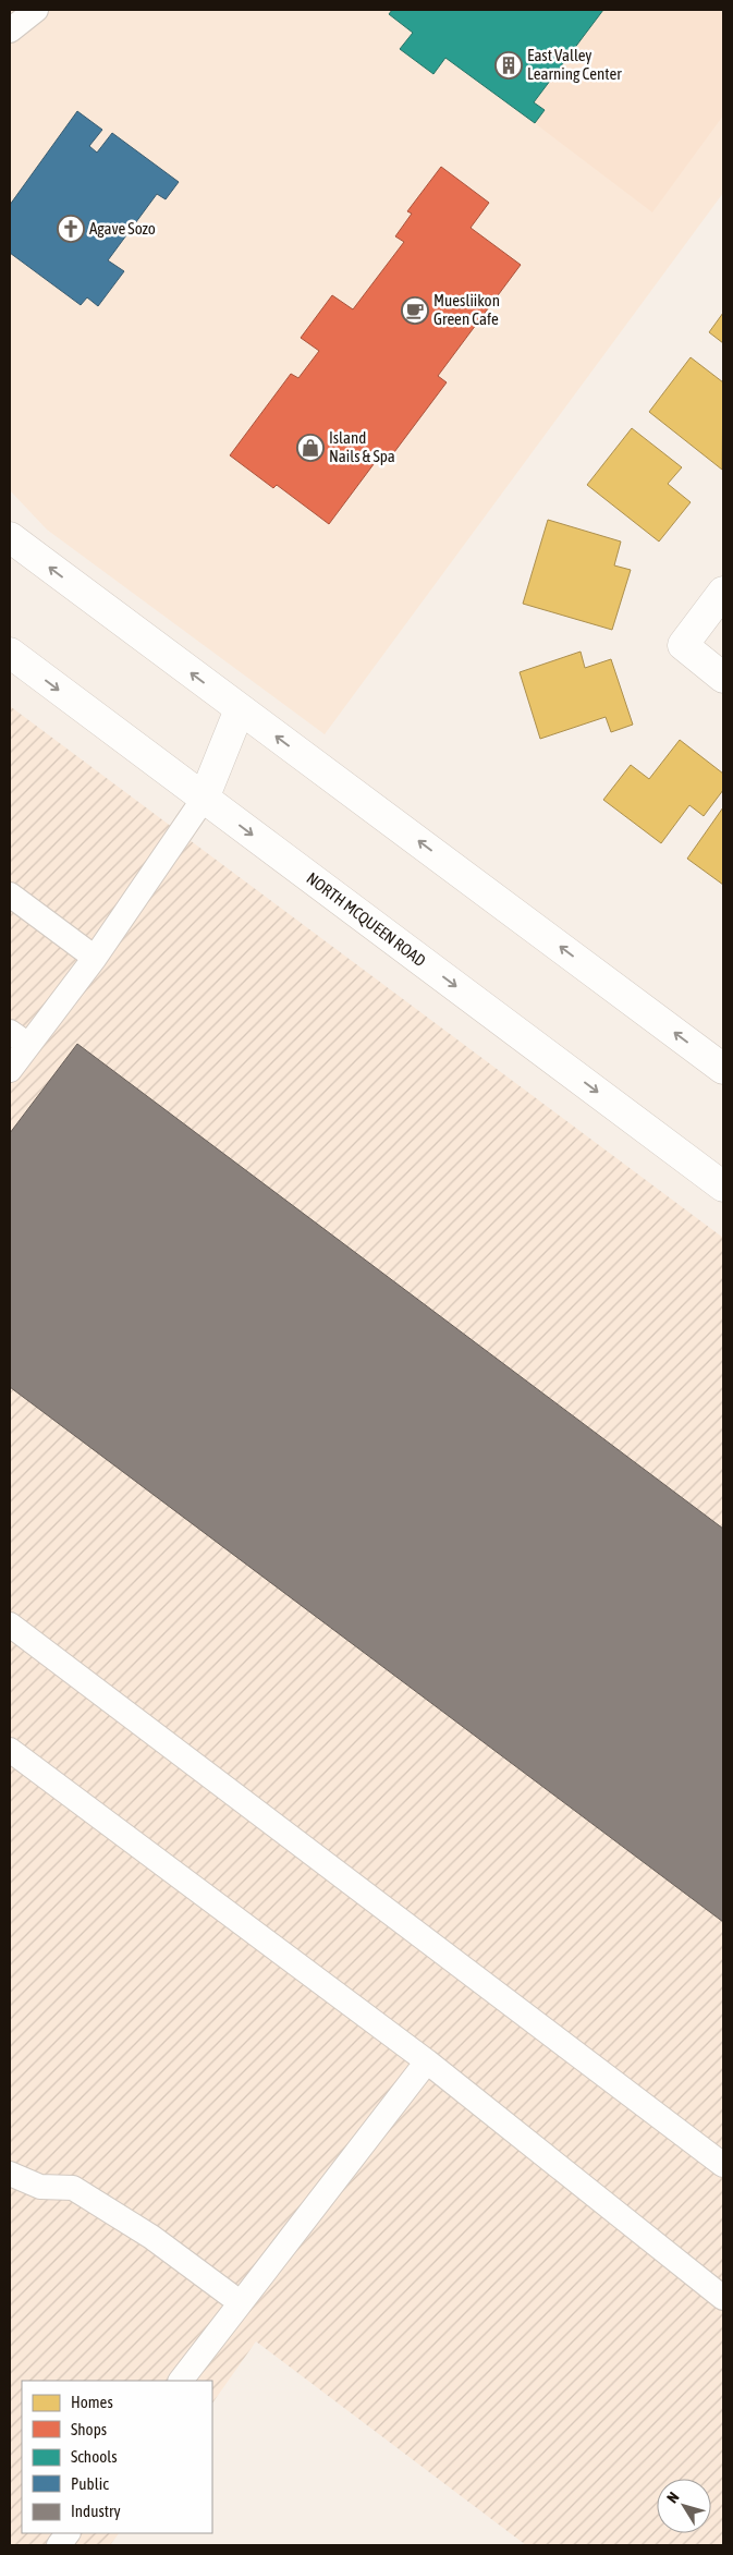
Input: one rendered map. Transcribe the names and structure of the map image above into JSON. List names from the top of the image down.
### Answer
{
  "streets": {
    "main road": ["NORTH MCQUEEN ROAD"]
  },
  "places": {
    "building": ["East Valley Learning Center"],
    "church": ["Agave Sozo"],
    "cafe": ["Muesliikon Green Cafe"],
    "shop": ["Island Nails & Spa"]
  },
  "legend": [
    "Homes",
    "Shops",
    "Schools",
    "Public",
    "Industry"
  ],
  "north": "top left"
}
